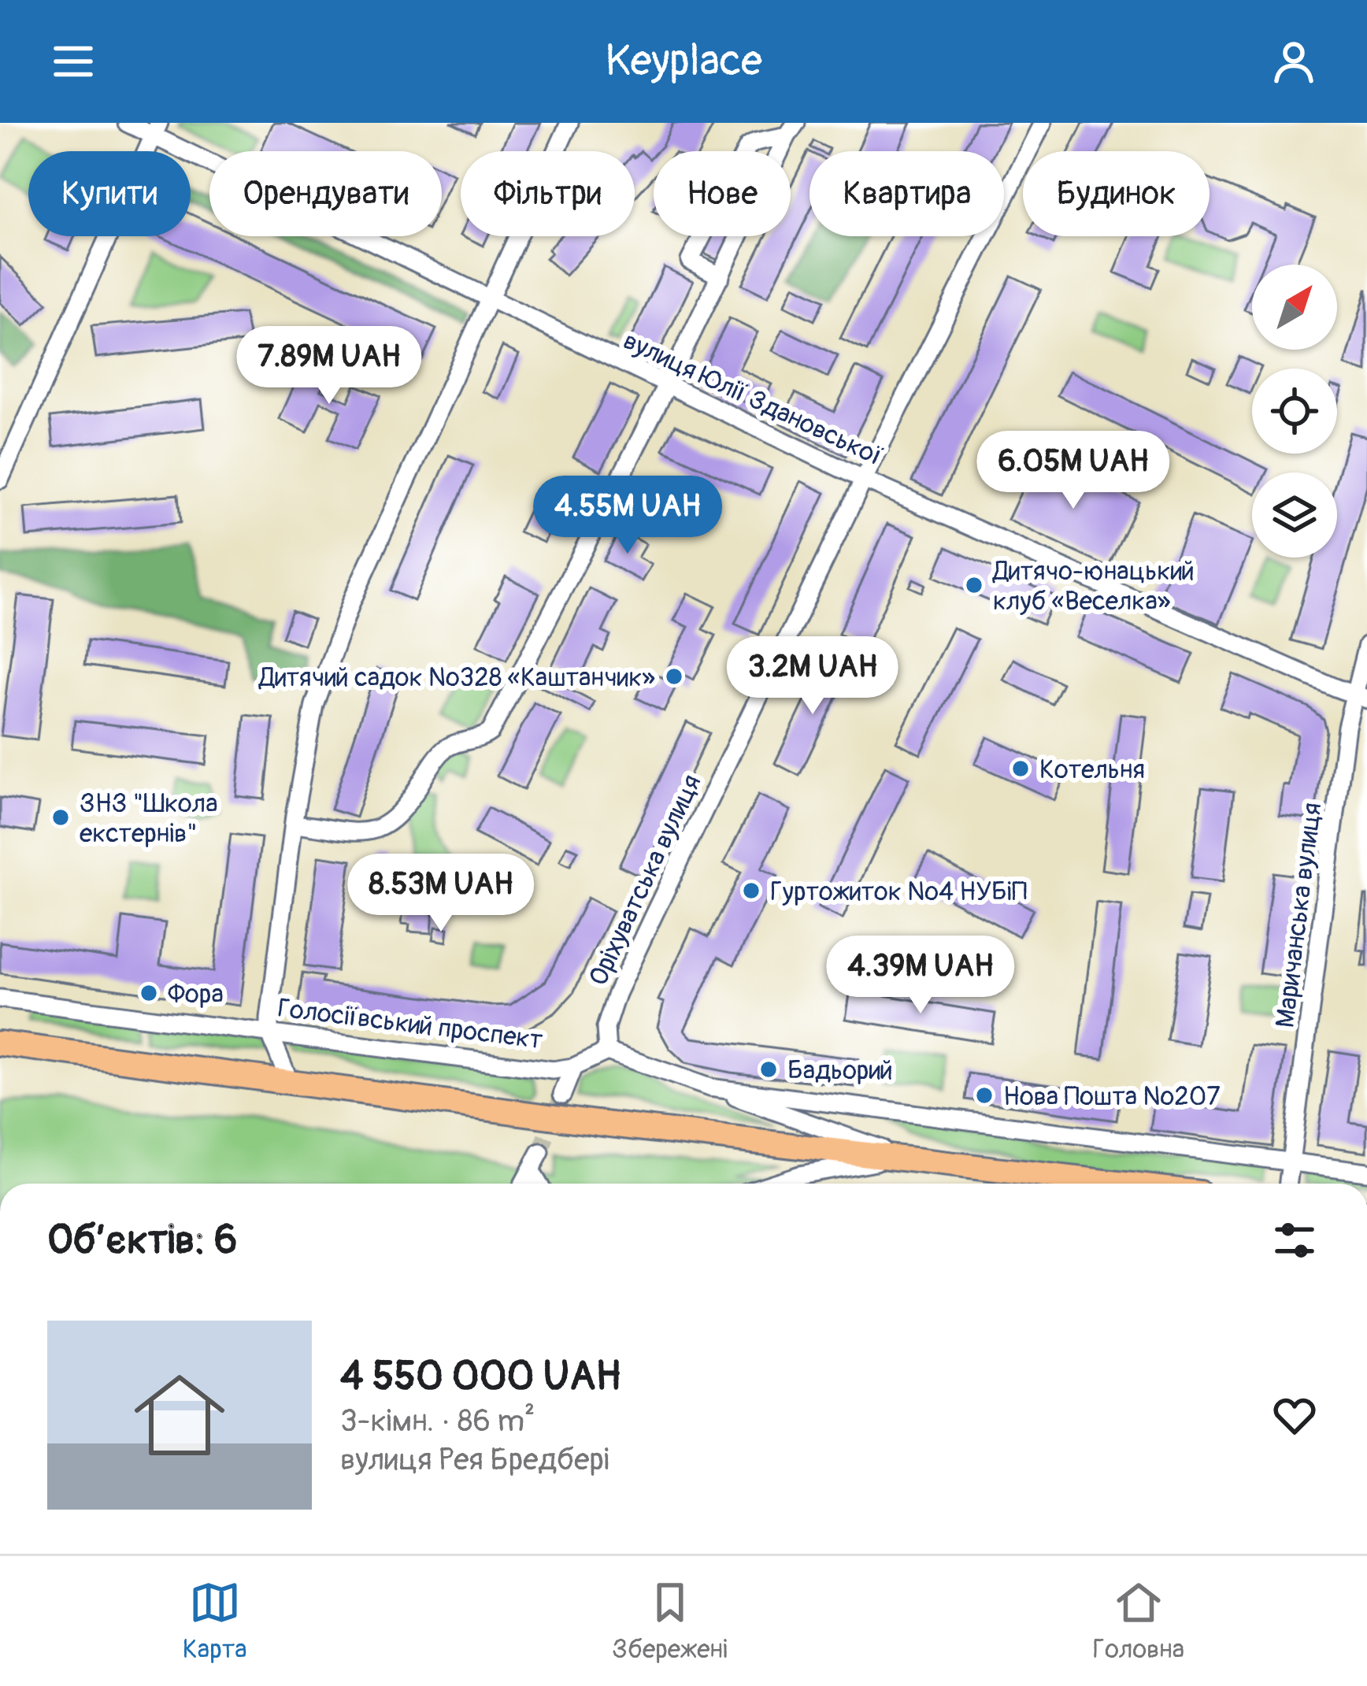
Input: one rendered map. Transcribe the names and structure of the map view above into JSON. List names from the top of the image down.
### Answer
{
  "streets": {
    "street": [
      "вулиця Юлії Здановської",
      "Оріхуватська вулиця",
      "Маричанська вулиця",
      "Голосіївський проспект"
    ]
  },
  "crossings": [
    ["вулиця Юлії Здановської", "Оріхуватська вулиця"],
    ["вулиця Юлії Здановської", "Маричанська вулиця"],
    ["Оріхуватська вулиця", "Голосіївський проспект"]
  ],
  "places": [
    "Дитячо-юнацький клуб «Веселка»",
    "Дитячий садок №328 «Каштанчик»",
    "Котельня",
    "ЗНЗ \"Школа екстернів\"",
    "Гуртожиток №4 НУБіП",
    "Фора",
    "Бадьорий",
    "Нова Пошта №207"
  ],
  "north": "top right",
  "page": {
    "header": "Keyplace",
    "chip": [
      "Купити",
      "Орендувати",
      "Фільтри",
      "Нове",
      "Квартира",
      "Будинок"
    ],
    "price": [
      "7.89M UAH",
      "6.05M UAH",
      "4.55M UAH",
      "3.2M UAH",
      "8.53M UAH",
      "4.39M UAH"
    ],
    "heading": "Об’єктів: 6",
    "list": [
      {
        "name": "4 550 000 UAH",
        "note": "3-кімн. · 86 m² · вулиця Рея Бредбері"
      }
    ],
    "tabs": ["Карта", "Збережені", "Головна"]
  }
}
